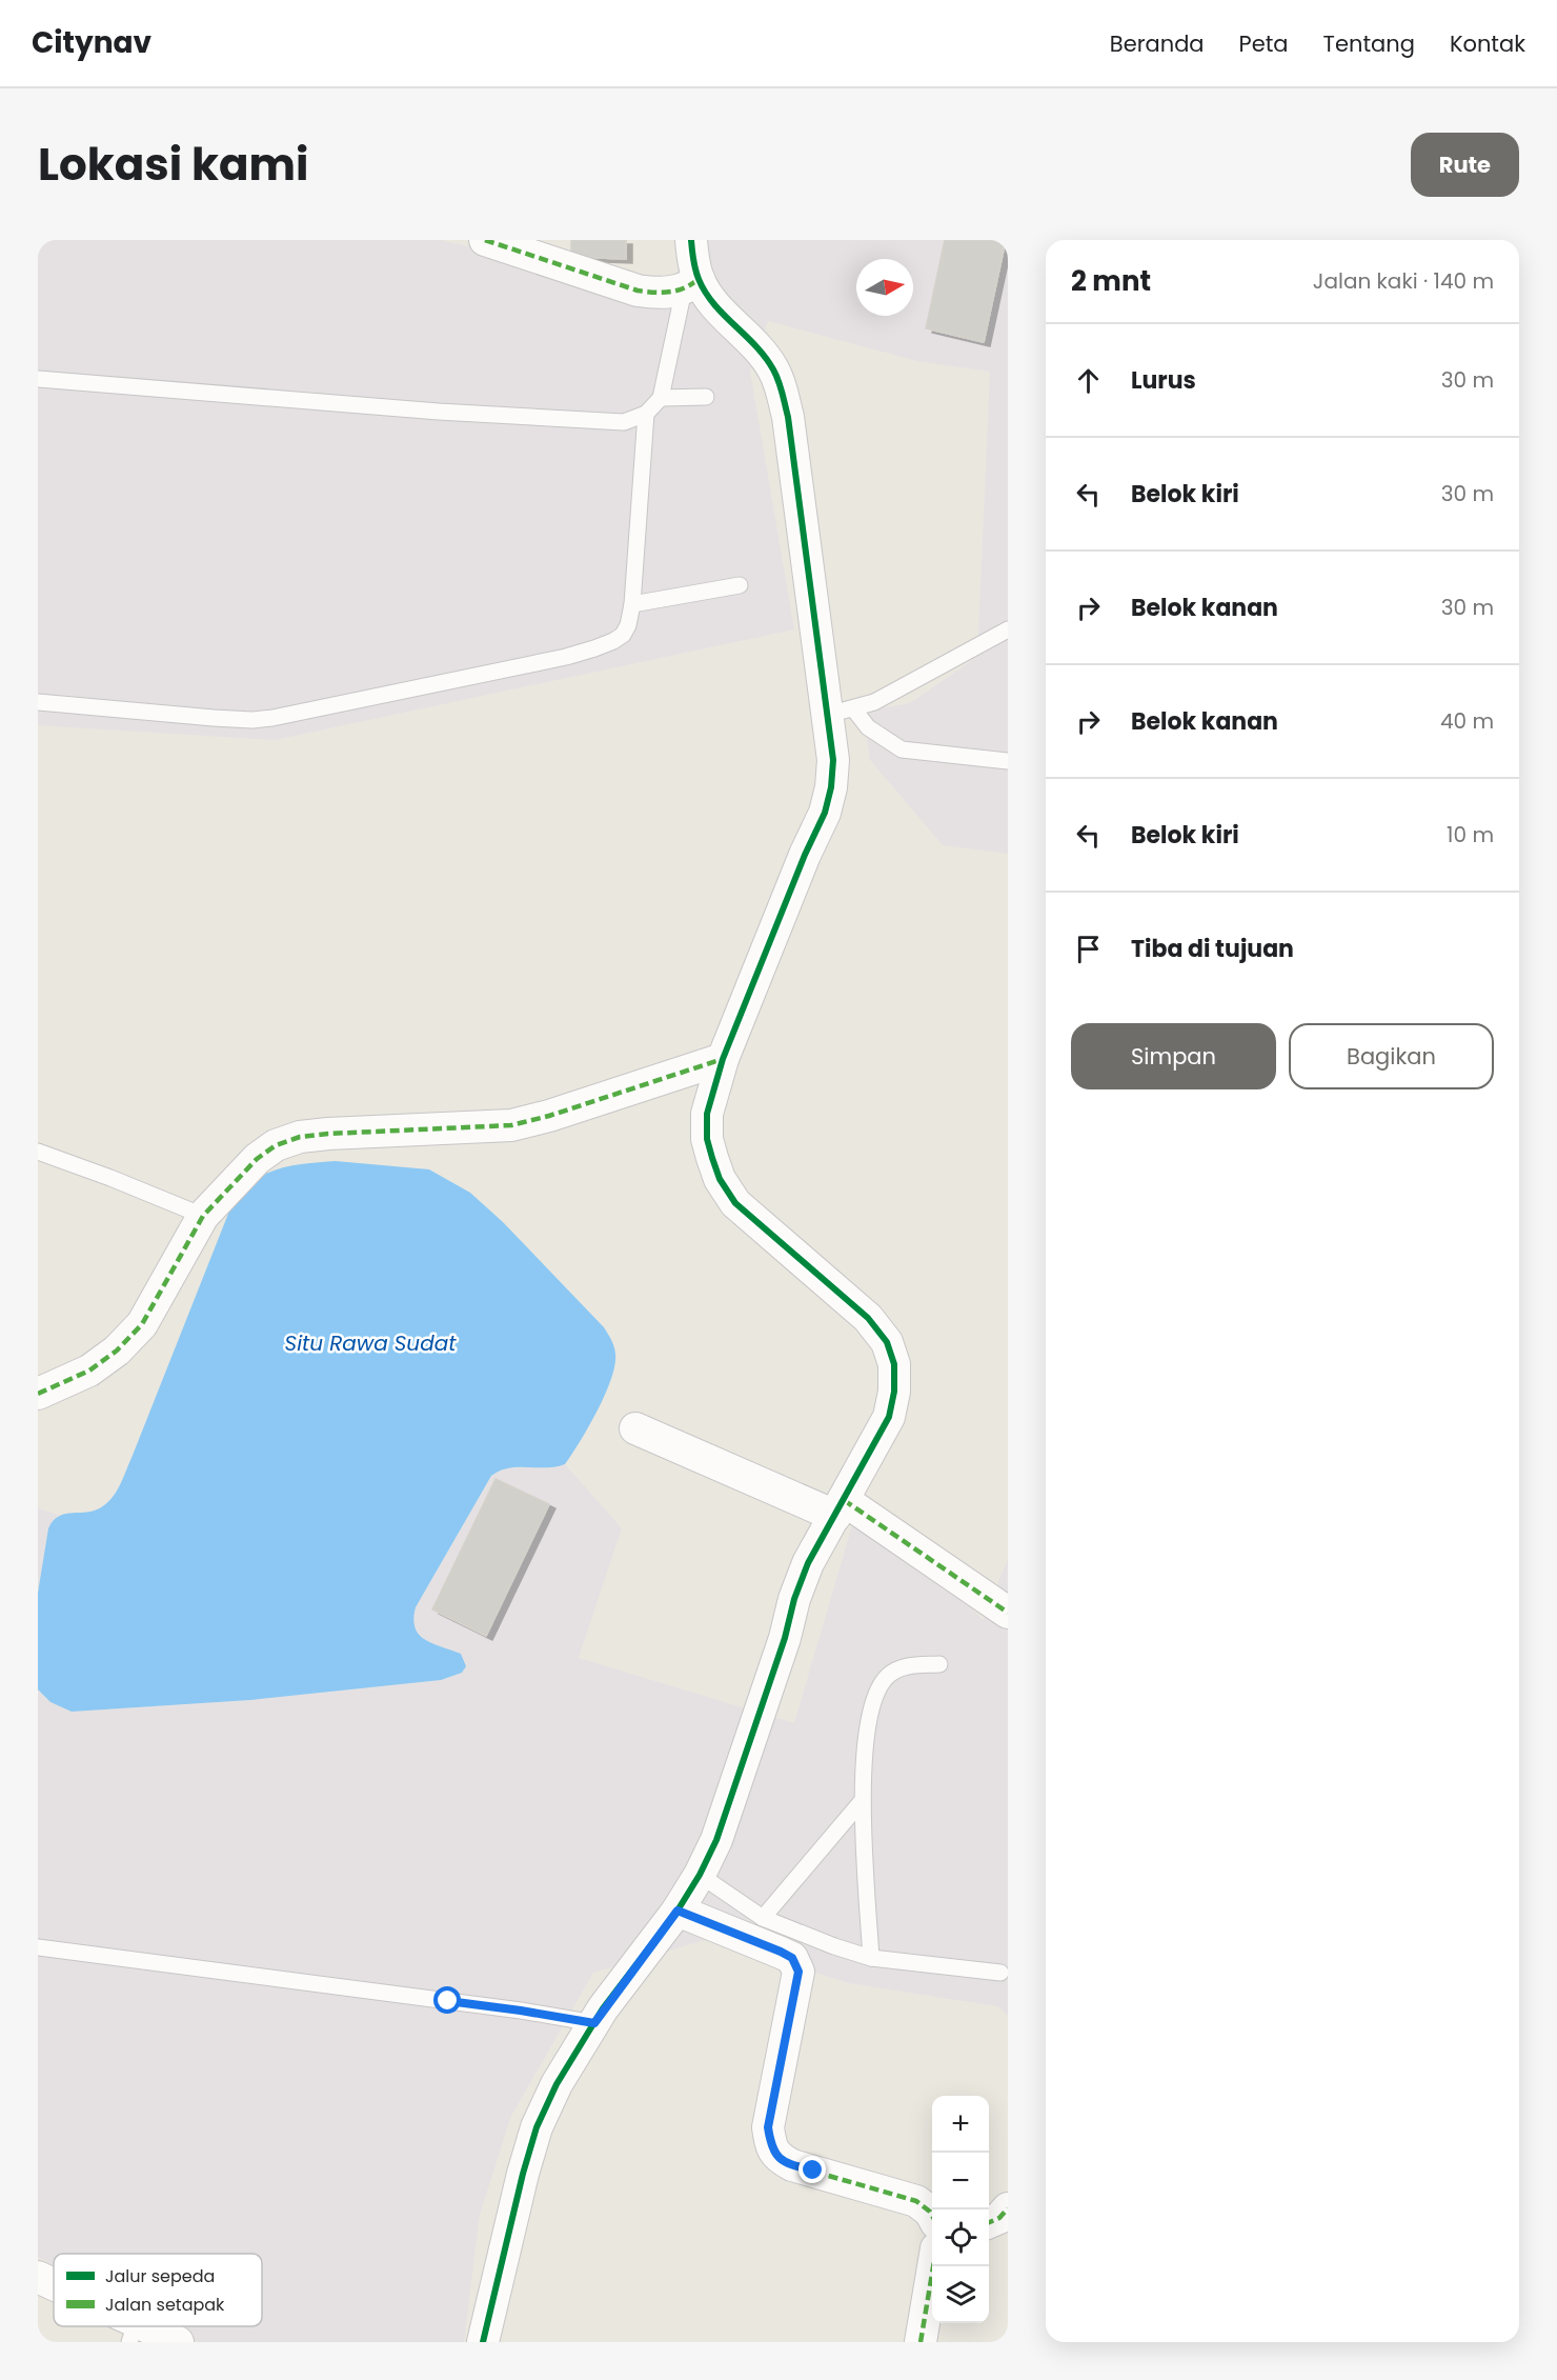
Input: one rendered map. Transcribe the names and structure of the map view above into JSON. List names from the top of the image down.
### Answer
{
  "water": ["Situ Rawa Sudat"],
  "legend": ["Jalur sepeda", "Jalan setapak"],
  "north": "right",
  "page": {
    "header": "Citynav",
    "nav": [
      "Beranda",
      "Peta",
      "Tentang",
      "Kontak"
    ],
    "title": "Lokasi kami",
    "buttons": [
      "Rute",
      ["Simpan", "Bagikan"]
    ],
    "heading": ["2 mnt", "Jalan kaki · 140 m"],
    "list": [
      ["Lurus", "30 m"],
      ["Belok kiri", "30 m"],
      ["Belok kanan", "30 m"],
      ["Belok kanan", "40 m"],
      ["Belok kiri", "10 m"],
      "Tiba di tujuan"
    ],
    "map_buttons": ["+", "−"]
  }
}
